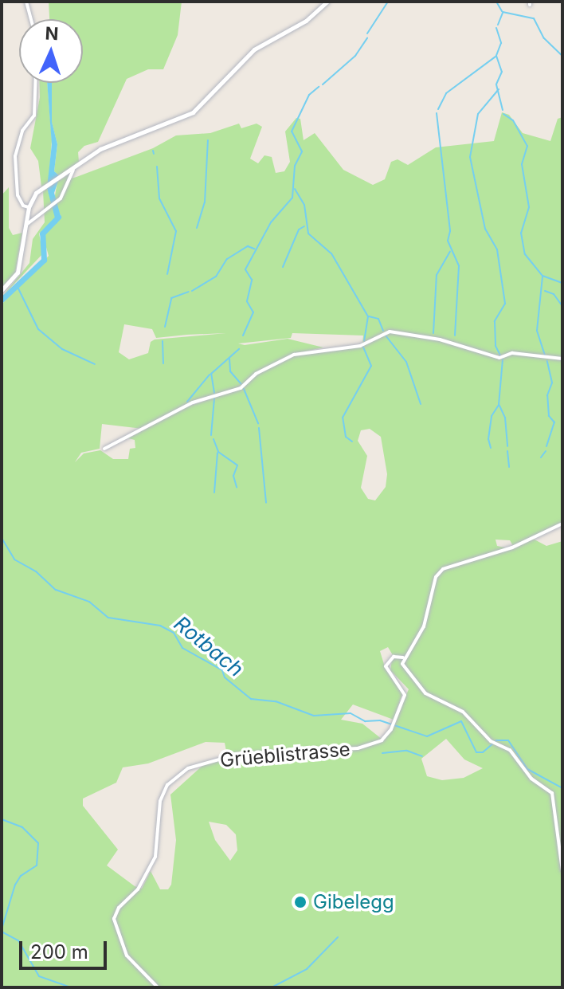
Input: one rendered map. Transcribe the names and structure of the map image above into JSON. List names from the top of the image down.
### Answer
{
  "streets": {
    "street": ["Grüeblistrasse"]
  },
  "water": ["Rotbach"],
  "places": ["Gibelegg"],
  "scale_bar": "200 m",
  "north": "top"
}
